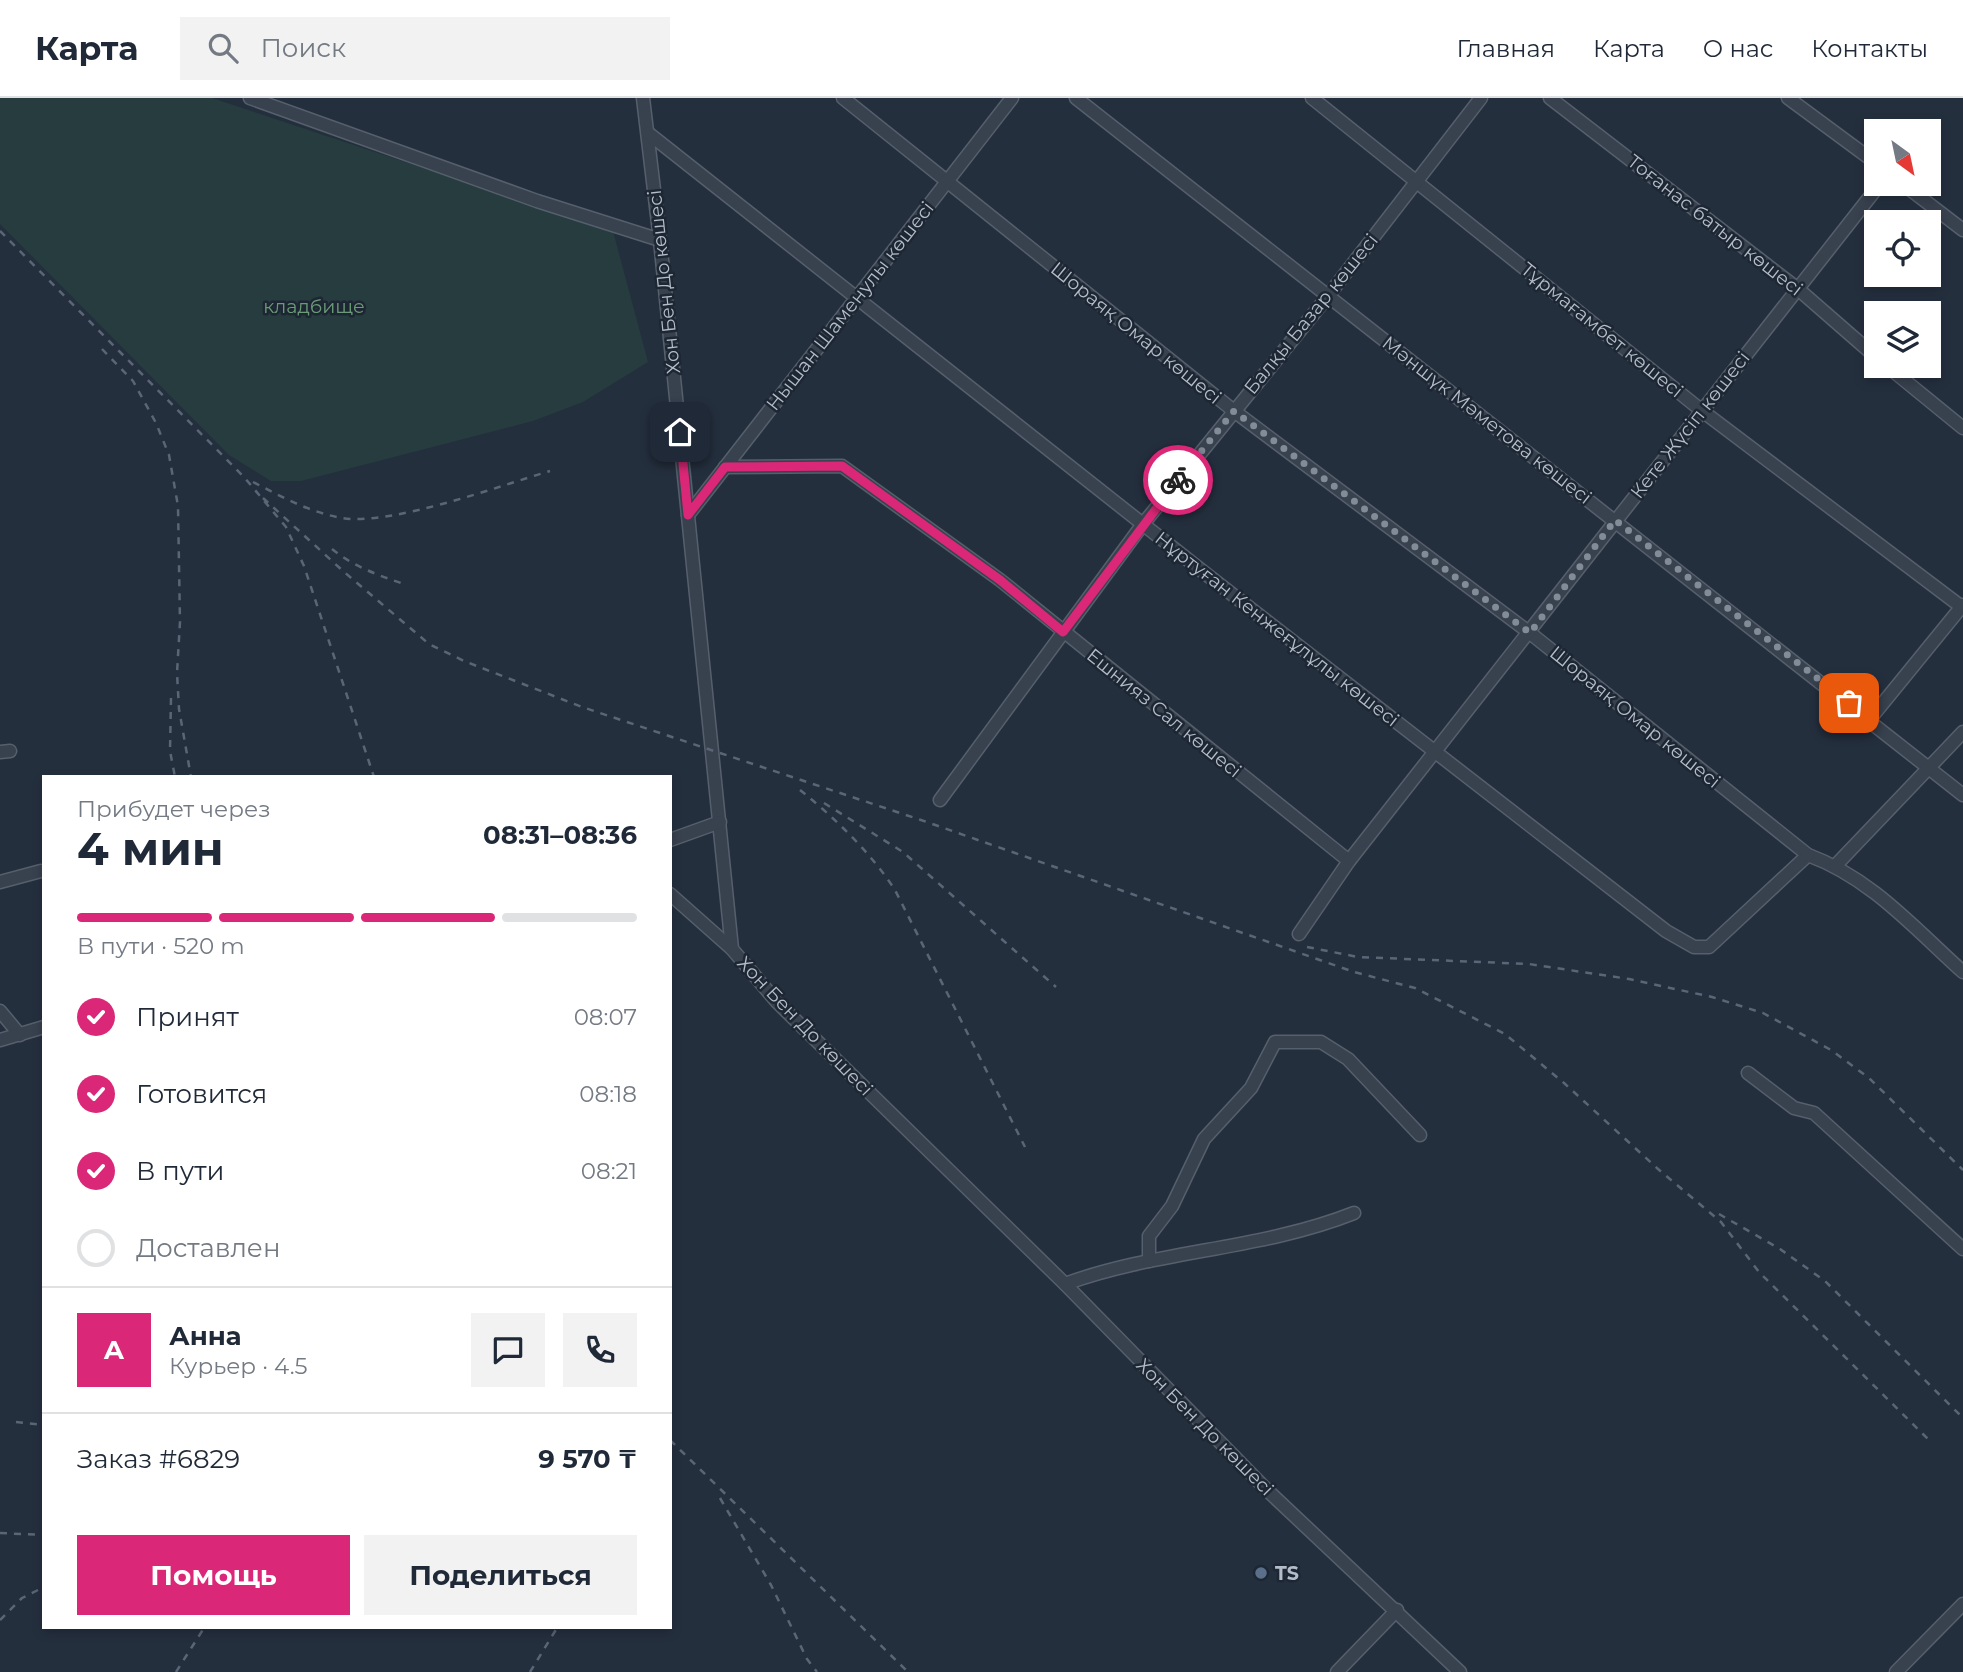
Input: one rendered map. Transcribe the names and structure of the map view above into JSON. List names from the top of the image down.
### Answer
{
  "streets": {
    "street": [
      "Тоғанас батыр көшесі",
      "Хон Бен До көшесі",
      "Нышан Шаменулы көшесі",
      "Балқы Базар көшесі",
      "Тұрмағамбет көшесі",
      "Шораяқ Омар көшесі",
      "Мәншүк Мәметова көшесі",
      "Кете Жүсіп көшесі",
      "Нұртуған Кенжеғұлұлы көшесі",
      "Ешнияз Сал көшесі"
    ]
  },
  "crossings": [
    ["Тоғанас батыр көшесі", "Кете Жүсіп көшесі"],
    ["Хон Бен До көшесі", "Нышан Шаменулы көшесі"],
    ["Хон Бен До көшесі", "Нұртуған Кенжеғұлұлы көшесі"],
    ["Нышан Шаменулы көшесі", "Шораяқ Омар көшесі"],
    ["Нышан Шаменулы көшесі", "Нұртуған Кенжеғұлұлы көшесі"],
    ["Нышан Шаменулы көшесі", "Ешнияз Сал көшесі"],
    ["Балқы Базар көшесі", "Тұрмағамбет көшесі"],
    ["Балқы Базар көшесі", "Шораяқ Омар көшесі"],
    ["Балқы Базар көшесі", "Мәншүк Мәметова көшесі"],
    ["Балқы Базар көшесі", "Нұртуған Кенжеғұлұлы көшесі"],
    ["Балқы Базар көшесі", "Ешнияз Сал көшесі"],
    ["Тұрмағамбет көшесі", "Кете Жүсіп көшесі"],
    ["Шораяқ Омар көшесі", "Кете Жүсіп көшесі"],
    ["Шораяқ Омар көшесі", "Нұртуған Кенжеғұлұлы көшесі"],
    ["Мәншүк Мәметова көшесі", "Кете Жүсіп көшесі"],
    ["Кете Жүсіп көшесі", "Нұртуған Кенжеғұлұлы көшесі"],
    ["Кете Жүсіп көшесі", "Ешнияз Сал көшесі"]
  ],
  "parks": ["кладбище"],
  "places": ["TS"],
  "north": "bottom right",
  "page": {
    "header": "Карта",
    "search": "Поиск",
    "nav": [
      "Главная",
      "Карта",
      "О нас",
      "Контакты"
    ],
    "heading": ["4 мин", "Прибудет через", "08:31–08:36"],
    "panel": [
      "Анна",
      "Курьер · 4.5",
      "Заказ #6829",
      "9 570 ₸"
    ],
    "bar": "В пути · 520 m",
    "list": [
      ["Принят", "08:07"],
      ["Готовится", "08:18"],
      ["В пути", "08:21"],
      "Доставлен"
    ],
    "round": "А",
    "buttons": ["Помощь", "Поделиться"]
  }
}
